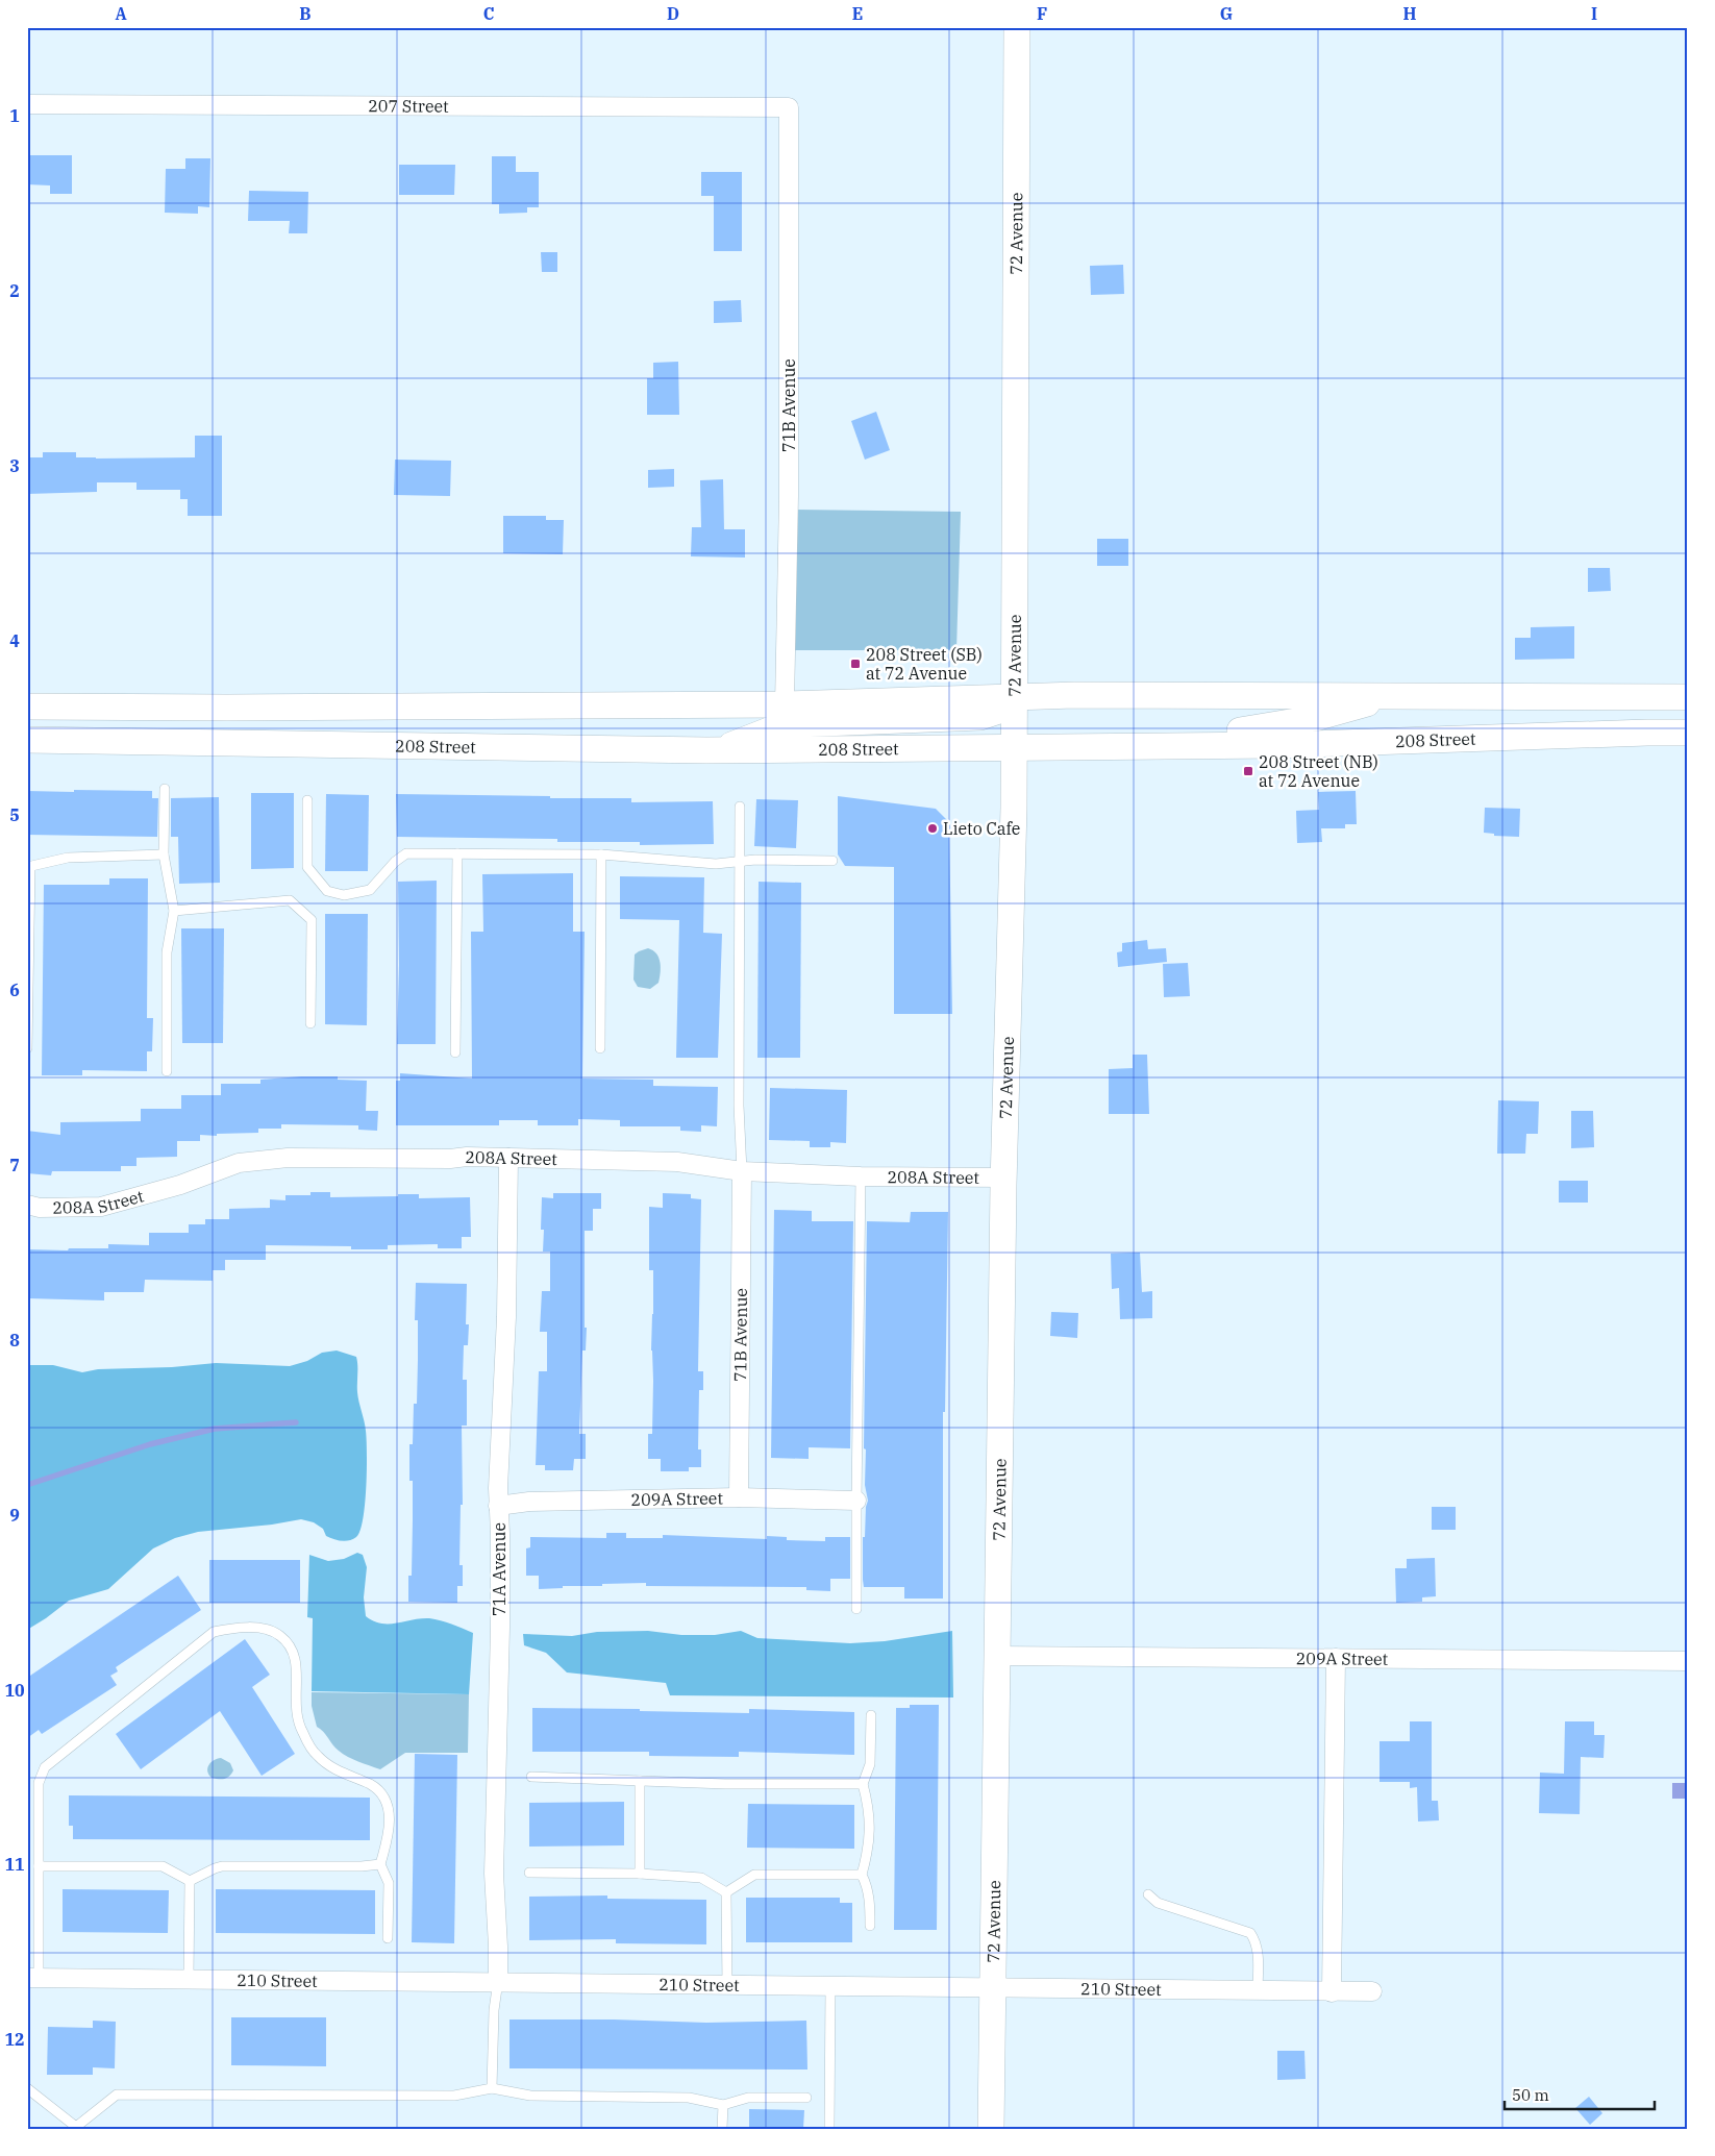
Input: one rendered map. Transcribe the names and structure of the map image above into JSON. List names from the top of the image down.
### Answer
{
  "streets": {
    "main road": ["72 Avenue", "208 Street"],
    "street": [
      "207 Street",
      "71B Avenue",
      "208A Street",
      "209A Street",
      "71A Avenue",
      "210 Street"
    ]
  },
  "crossings": [
    ["207 Street", "71B Avenue"],
    ["72 Avenue", "208 Street"],
    ["72 Avenue", "208A Street"],
    ["72 Avenue", "209A Street"],
    ["72 Avenue", "210 Street"],
    ["71B Avenue", "208A Street"],
    ["71B Avenue", "209A Street"],
    ["208A Street", "71A Avenue"],
    ["209A Street", "71A Avenue"],
    ["71A Avenue", "210 Street"]
  ],
  "places": {
    "transit": ["208 Street (SB) at 72 Avenue", "208 Street (NB) at 72 Avenue"],
    "other": ["Lieto Cafe"]
  },
  "scale_bar": "50 m",
  "grid": {
    "columns": [
      "A",
      "B",
      "C",
      "D",
      "E",
      "F",
      "G",
      "H",
      "I"
    ],
    "rows": [
      "1",
      "2",
      "3",
      "4",
      "5",
      "6",
      "7",
      "8",
      "9",
      "10",
      "11",
      "12"
    ]
  }
}
